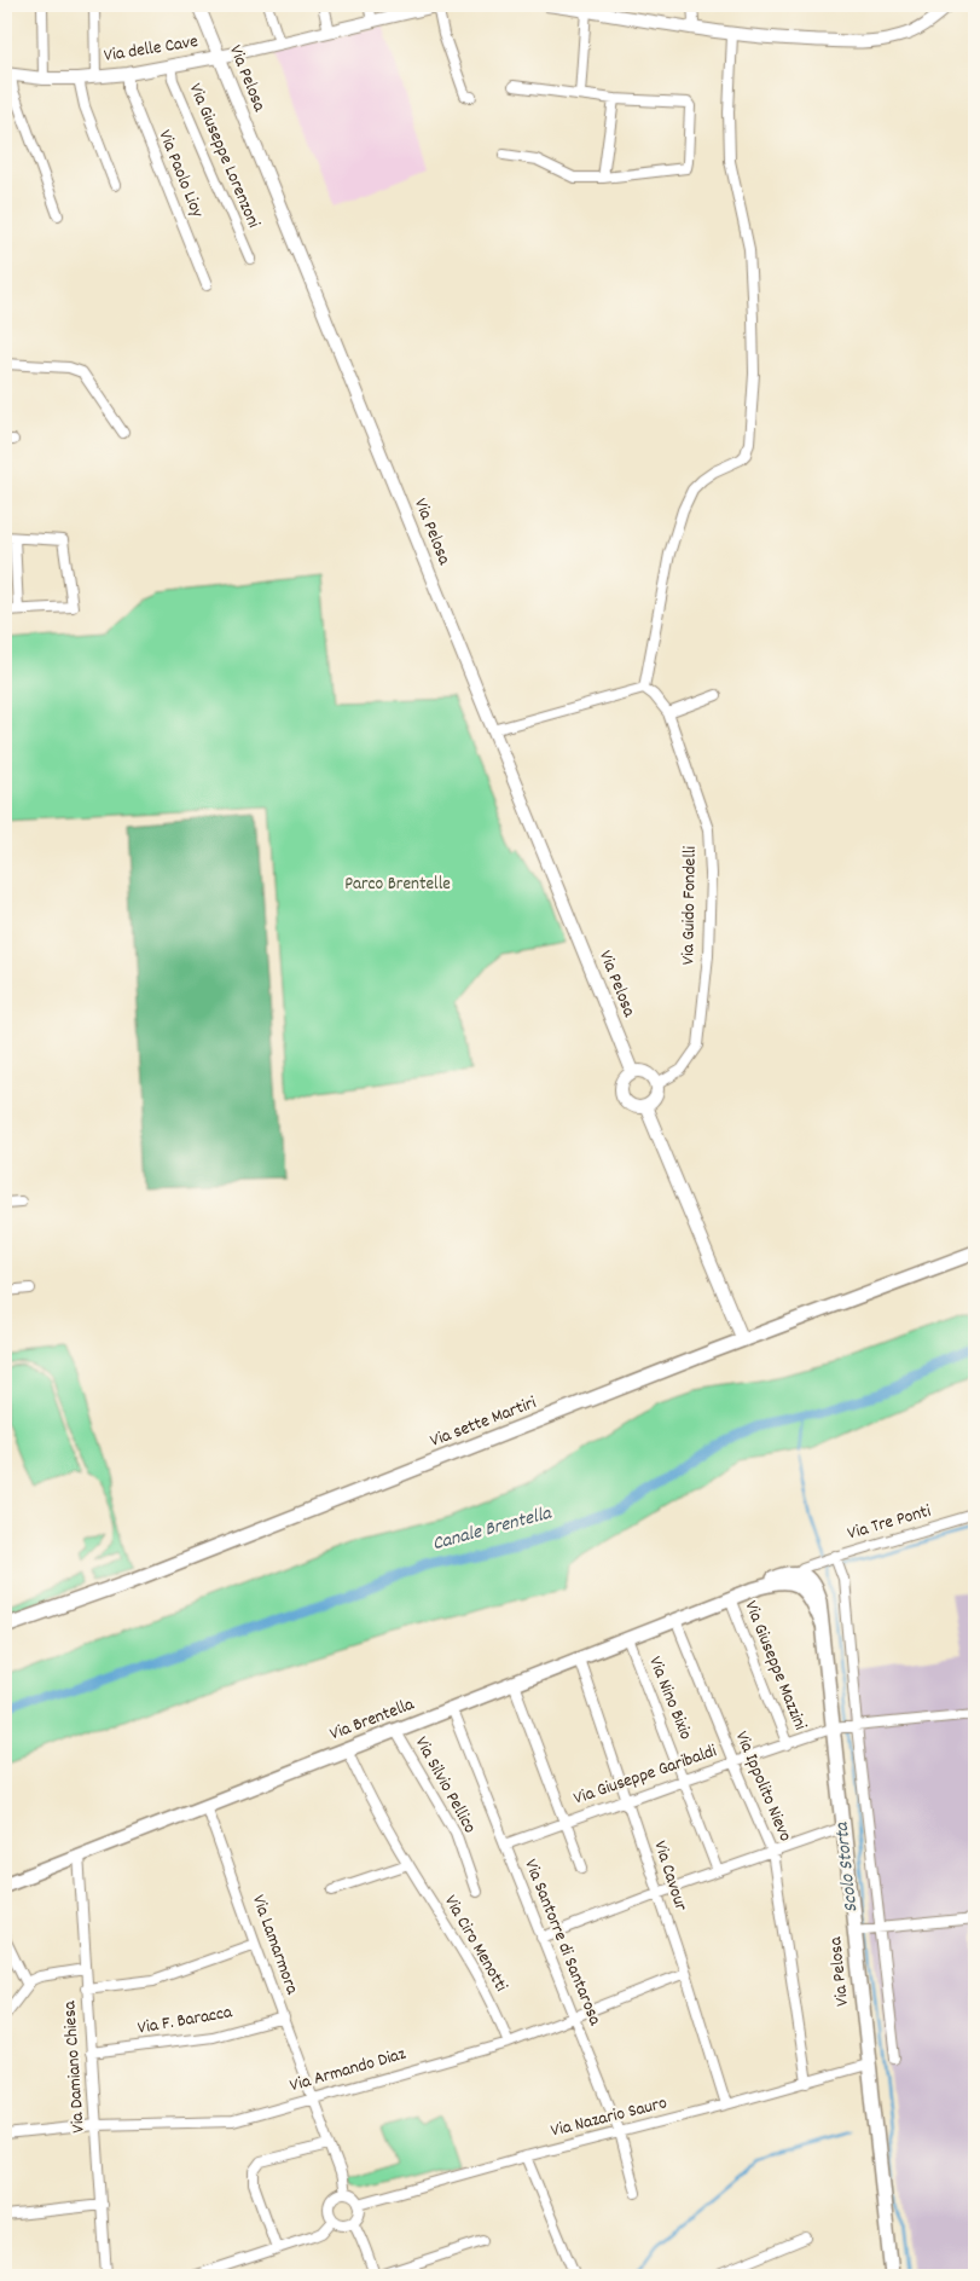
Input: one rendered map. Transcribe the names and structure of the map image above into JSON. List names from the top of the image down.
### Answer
{
  "streets": {
    "main road": ["Via Pelosa", "Via sette Martiri", "Via Brentella"],
    "street": [
      "Via delle Cave",
      "Via Giuseppe Lorenzoni",
      "Via Paolo Lioy",
      "Via Guido Fondelli",
      "Via Tre Ponti",
      "Via Giuseppe Mazzini",
      "Via Nino Bixio",
      "Via Giuseppe Garibaldi",
      "Via Silvio Pellico",
      "Via Ippolito Nievo",
      "Via Cavour",
      "Via Santorre di Santarosa",
      "Via Ciro Menotti",
      "Via Lamarmora",
      "Via F. Baracca",
      "Via Damiano Chiesa",
      "Via Armando Diaz",
      "Via Nazario Sauro"
    ]
  },
  "crossings": [
    ["Via delle Cave", "Via Pelosa"],
    ["Via delle Cave", "Via Giuseppe Lorenzoni"],
    ["Via delle Cave", "Via Paolo Lioy"],
    ["Via Pelosa", "Via Guido Fondelli"],
    ["Via Pelosa", "Via Tre Ponti"],
    ["Via Pelosa", "Via Giuseppe Garibaldi"],
    ["Via Pelosa", "Via Nazario Sauro"],
    ["Via Giuseppe Mazzini", "Via Brentella"],
    ["Via Giuseppe Mazzini", "Via Giuseppe Garibaldi"],
    ["Via Nino Bixio", "Via Brentella"],
    ["Via Nino Bixio", "Via Giuseppe Garibaldi"],
    ["Via Brentella", "Via Silvio Pellico"],
    ["Via Brentella", "Via Ippolito Nievo"],
    ["Via Brentella", "Via Cavour"],
    ["Via Brentella", "Via Santorre di Santarosa"],
    ["Via Brentella", "Via Ciro Menotti"],
    ["Via Brentella", "Via Lamarmora"],
    ["Via Brentella", "Via Damiano Chiesa"],
    ["Via Giuseppe Garibaldi", "Via Ippolito Nievo"],
    ["Via Giuseppe Garibaldi", "Via Cavour"],
    ["Via Giuseppe Garibaldi", "Via Santorre di Santarosa"],
    ["Via Ippolito Nievo", "Via Nazario Sauro"],
    ["Via Cavour", "Via Armando Diaz"],
    ["Via Cavour", "Via Nazario Sauro"],
    ["Via Santorre di Santarosa", "Via Armando Diaz"],
    ["Via Santorre di Santarosa", "Via Nazario Sauro"],
    ["Via Ciro Menotti", "Via Armando Diaz"],
    ["Via Lamarmora", "Via F. Baracca"],
    ["Via Lamarmora", "Via Armando Diaz"],
    ["Via F. Baracca", "Via Damiano Chiesa"],
    ["Via Damiano Chiesa", "Via Armando Diaz"]
  ],
  "water": ["Canale Brentella", "Scolo Storta"],
  "parks": ["Parco Brentelle"]
}
